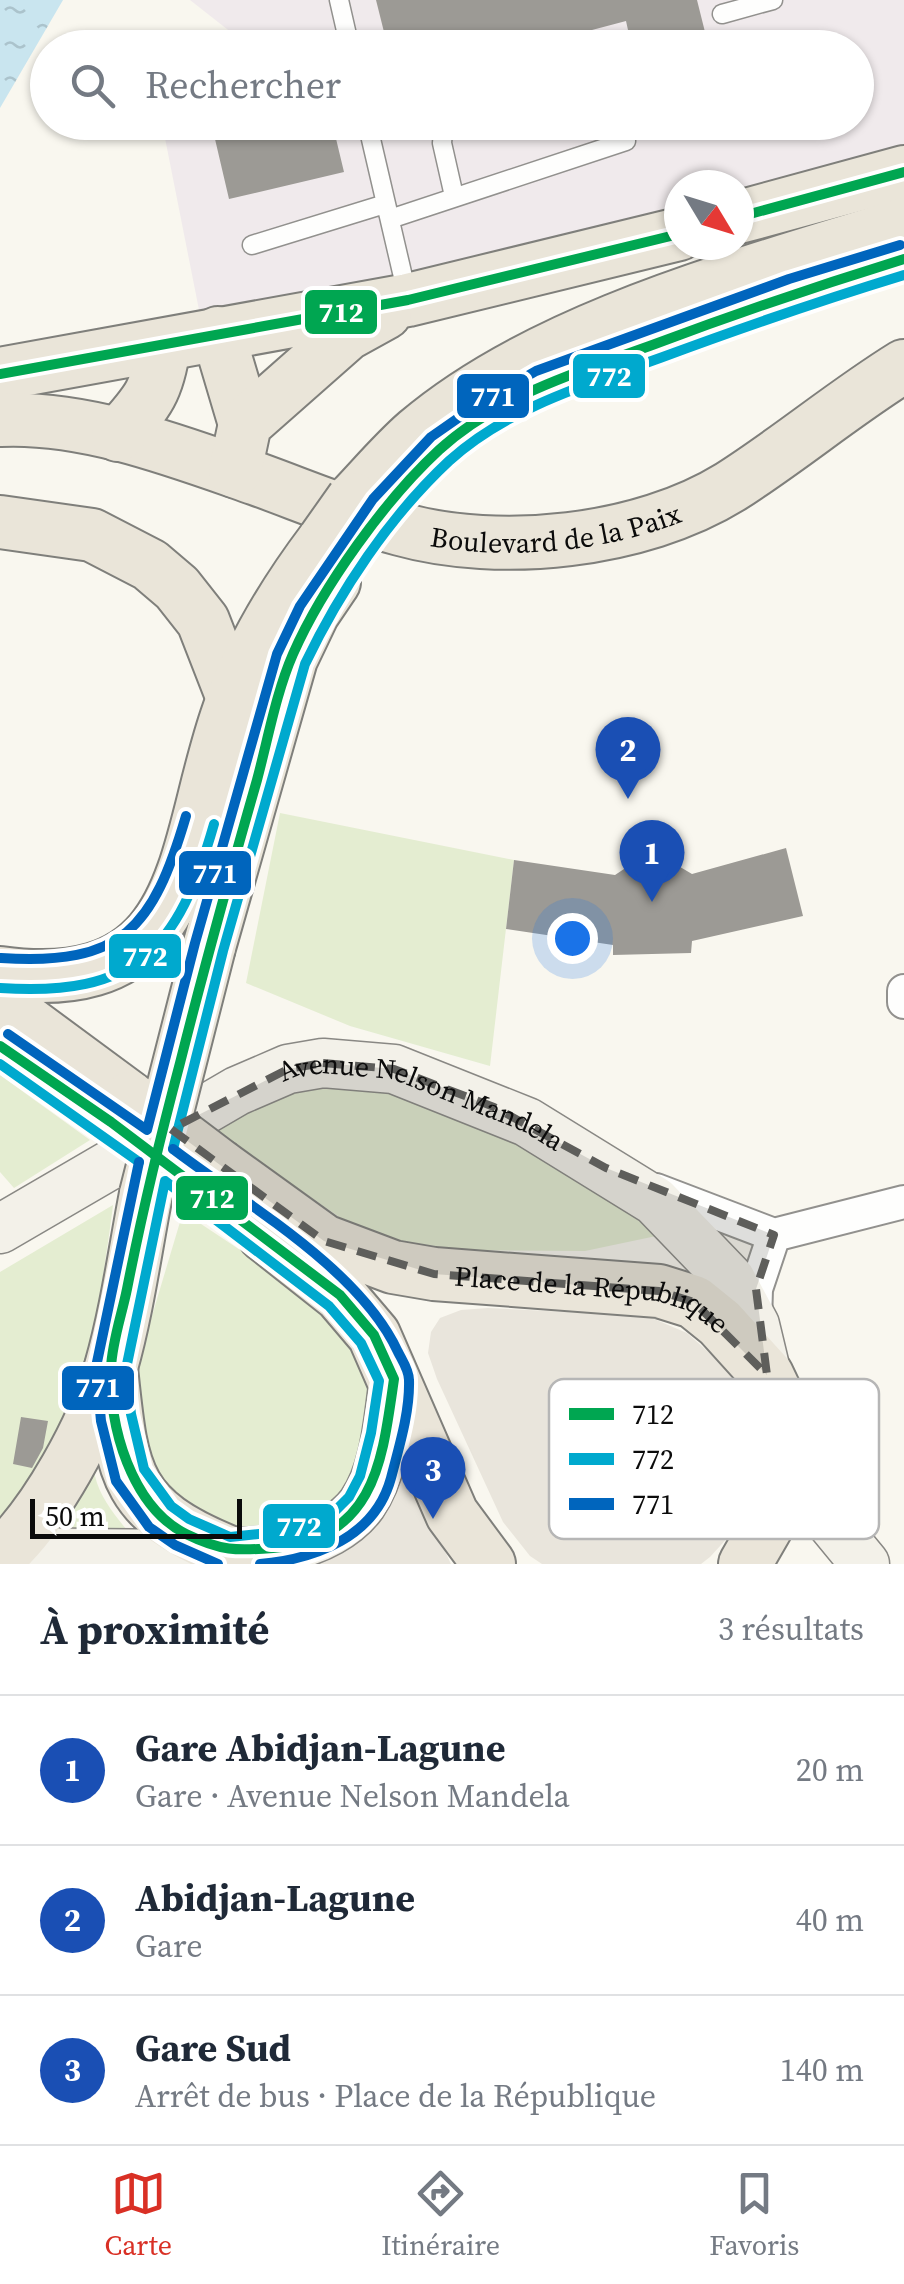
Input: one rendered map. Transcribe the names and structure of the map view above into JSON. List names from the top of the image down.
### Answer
{
  "streets": {
    "main road": ["Boulevard de la Paix", "Avenue Nelson Mandela", "Place de la République"]
  },
  "crossings": [
    ["Avenue Nelson Mandela", "Place de la République"]
  ],
  "lines": ["transit line 712", "transit line 771", "transit line 772"],
  "legend": ["712", "772", "771"],
  "scale_bar": "50 m",
  "north": "bottom right",
  "page": {
    "search": "Rechercher",
    "pins": ["2", "1", "3"],
    "scale": "50 m",
    "heading": ["À proximité", "3 résultats"],
    "list": [
      {
        "mark": "1",
        "name": "Gare Abidjan-Lagune",
        "note": "Gare · Avenue Nelson Mandela",
        "value": "20 m"
      },
      {
        "mark": "2",
        "name": "Abidjan-Lagune",
        "note": "Gare",
        "value": "40 m"
      },
      {
        "mark": "3",
        "name": "Gare Sud",
        "note": "Arrêt de bus · Place de la République",
        "value": "140 m"
      }
    ],
    "nav": ["Carte", "Itinéraire", "Favoris"]
  }
}
